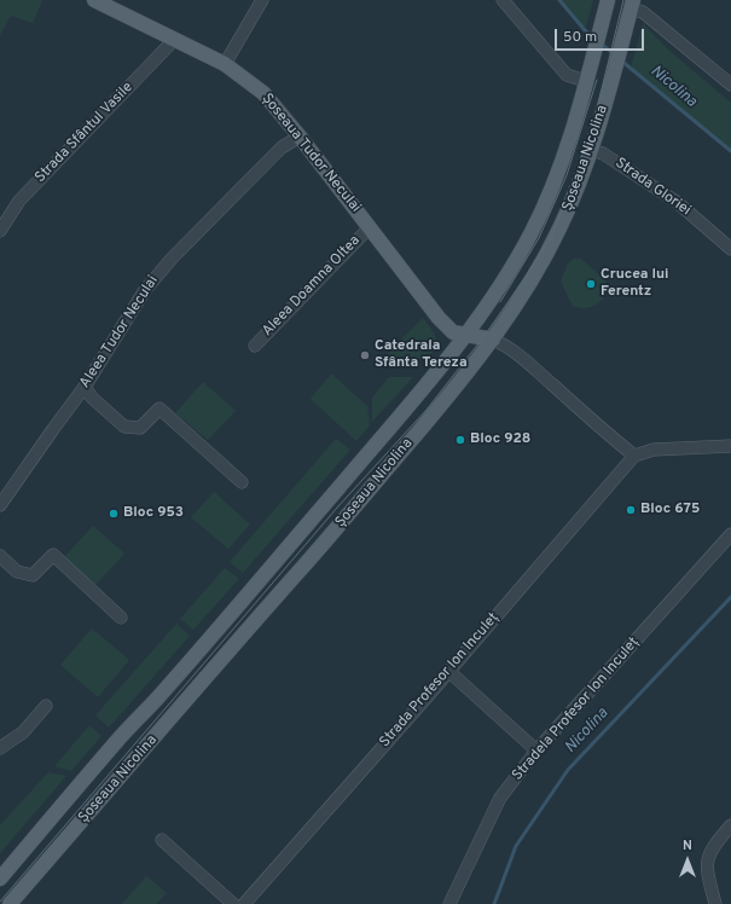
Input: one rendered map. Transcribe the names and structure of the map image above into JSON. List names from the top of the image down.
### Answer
{
  "streets": {
    "main road": ["Șoseaua Tudor Neculai", "Șoseaua Nicolina"],
    "street": [
      "Strada Sfântul Vasile",
      "Strada Gloriei",
      "Aleea Doamna Oltea",
      "Aleea Tudor Neculai",
      "Strada Profesor Ion Inculeț",
      "Stradela Profesor Ion Inculeț"
    ]
  },
  "crossings": [
    ["Strada Sfântul Vasile", "Șoseaua Tudor Neculai"],
    ["Șoseaua Tudor Neculai", "Șoseaua Nicolina"],
    ["Șoseaua Tudor Neculai", "Aleea Doamna Oltea"],
    ["Șoseaua Tudor Neculai", "Aleea Tudor Neculai"],
    ["Șoseaua Nicolina", "Strada Gloriei"]
  ],
  "water": ["Nicolina"],
  "places": [
    "Crucea lui Ferentz",
    "Catedrala Sfânta Tereza",
    "Bloc 928",
    "Bloc 675",
    "Bloc 953"
  ],
  "scale_bar": "50 m",
  "north": "top"
}
